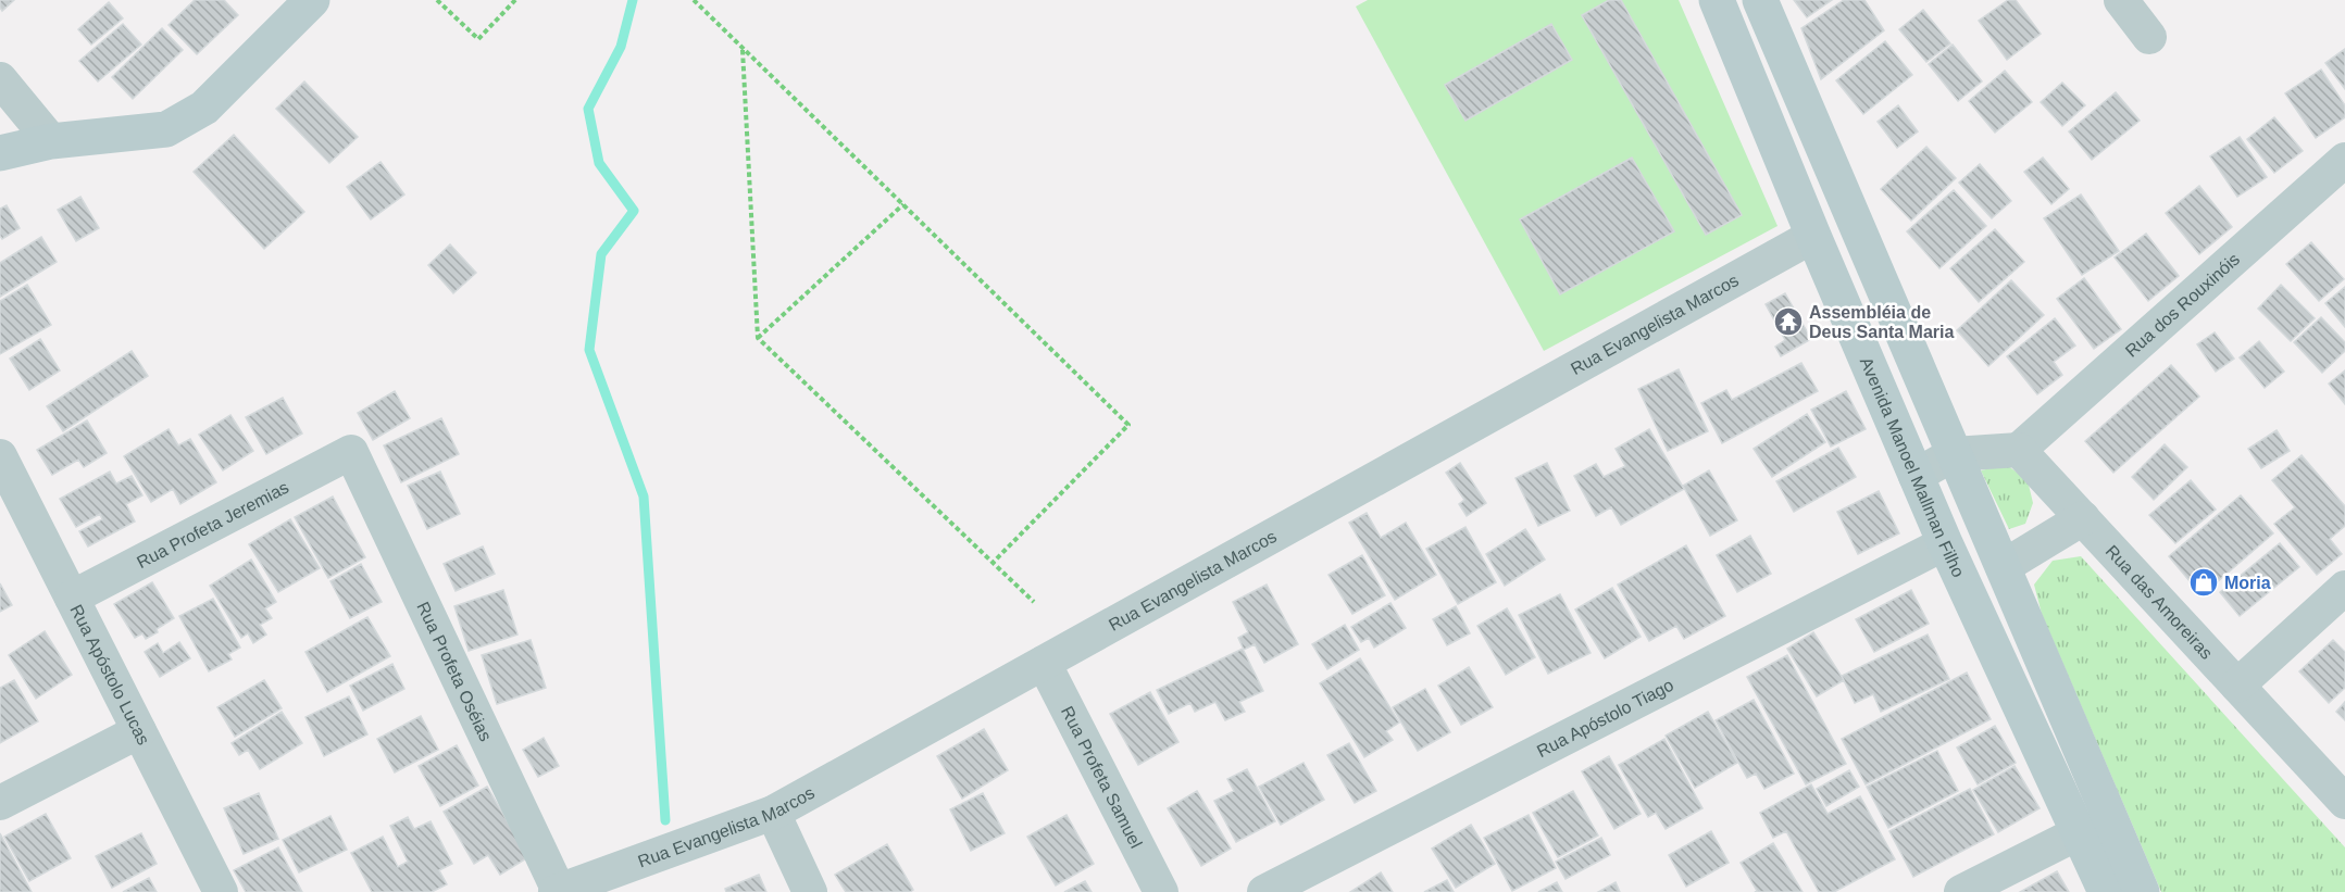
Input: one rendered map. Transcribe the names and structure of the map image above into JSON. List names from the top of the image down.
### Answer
{
  "streets": {
    "street": [
      "Rua dos Rouxinóis",
      "Rua Evangelista Marcos",
      "Avenida Manoel Mallman Filho",
      "Rua Profeta Jeremias",
      "Rua das Amoreiras",
      "Rua Profeta Oséias",
      "Rua Apóstolo Lucas",
      "Rua Apóstolo Tiago",
      "Rua Profeta Samuel"
    ]
  },
  "crossings": [
    ["Rua dos Rouxinóis", "Rua das Amoreiras"],
    ["Rua Evangelista Marcos", "Avenida Manoel Mallman Filho"],
    ["Rua Evangelista Marcos", "Rua Profeta Oséias"],
    ["Rua Evangelista Marcos", "Rua Profeta Samuel"],
    ["Avenida Manoel Mallman Filho", "Rua Apóstolo Tiago"],
    ["Rua Profeta Jeremias", "Rua Profeta Oséias"],
    ["Rua Profeta Jeremias", "Rua Apóstolo Lucas"]
  ],
  "places": {
    "temple": ["Assembléia de Deus Santa Maria"],
    "shop": ["Moria"]
  }
}
